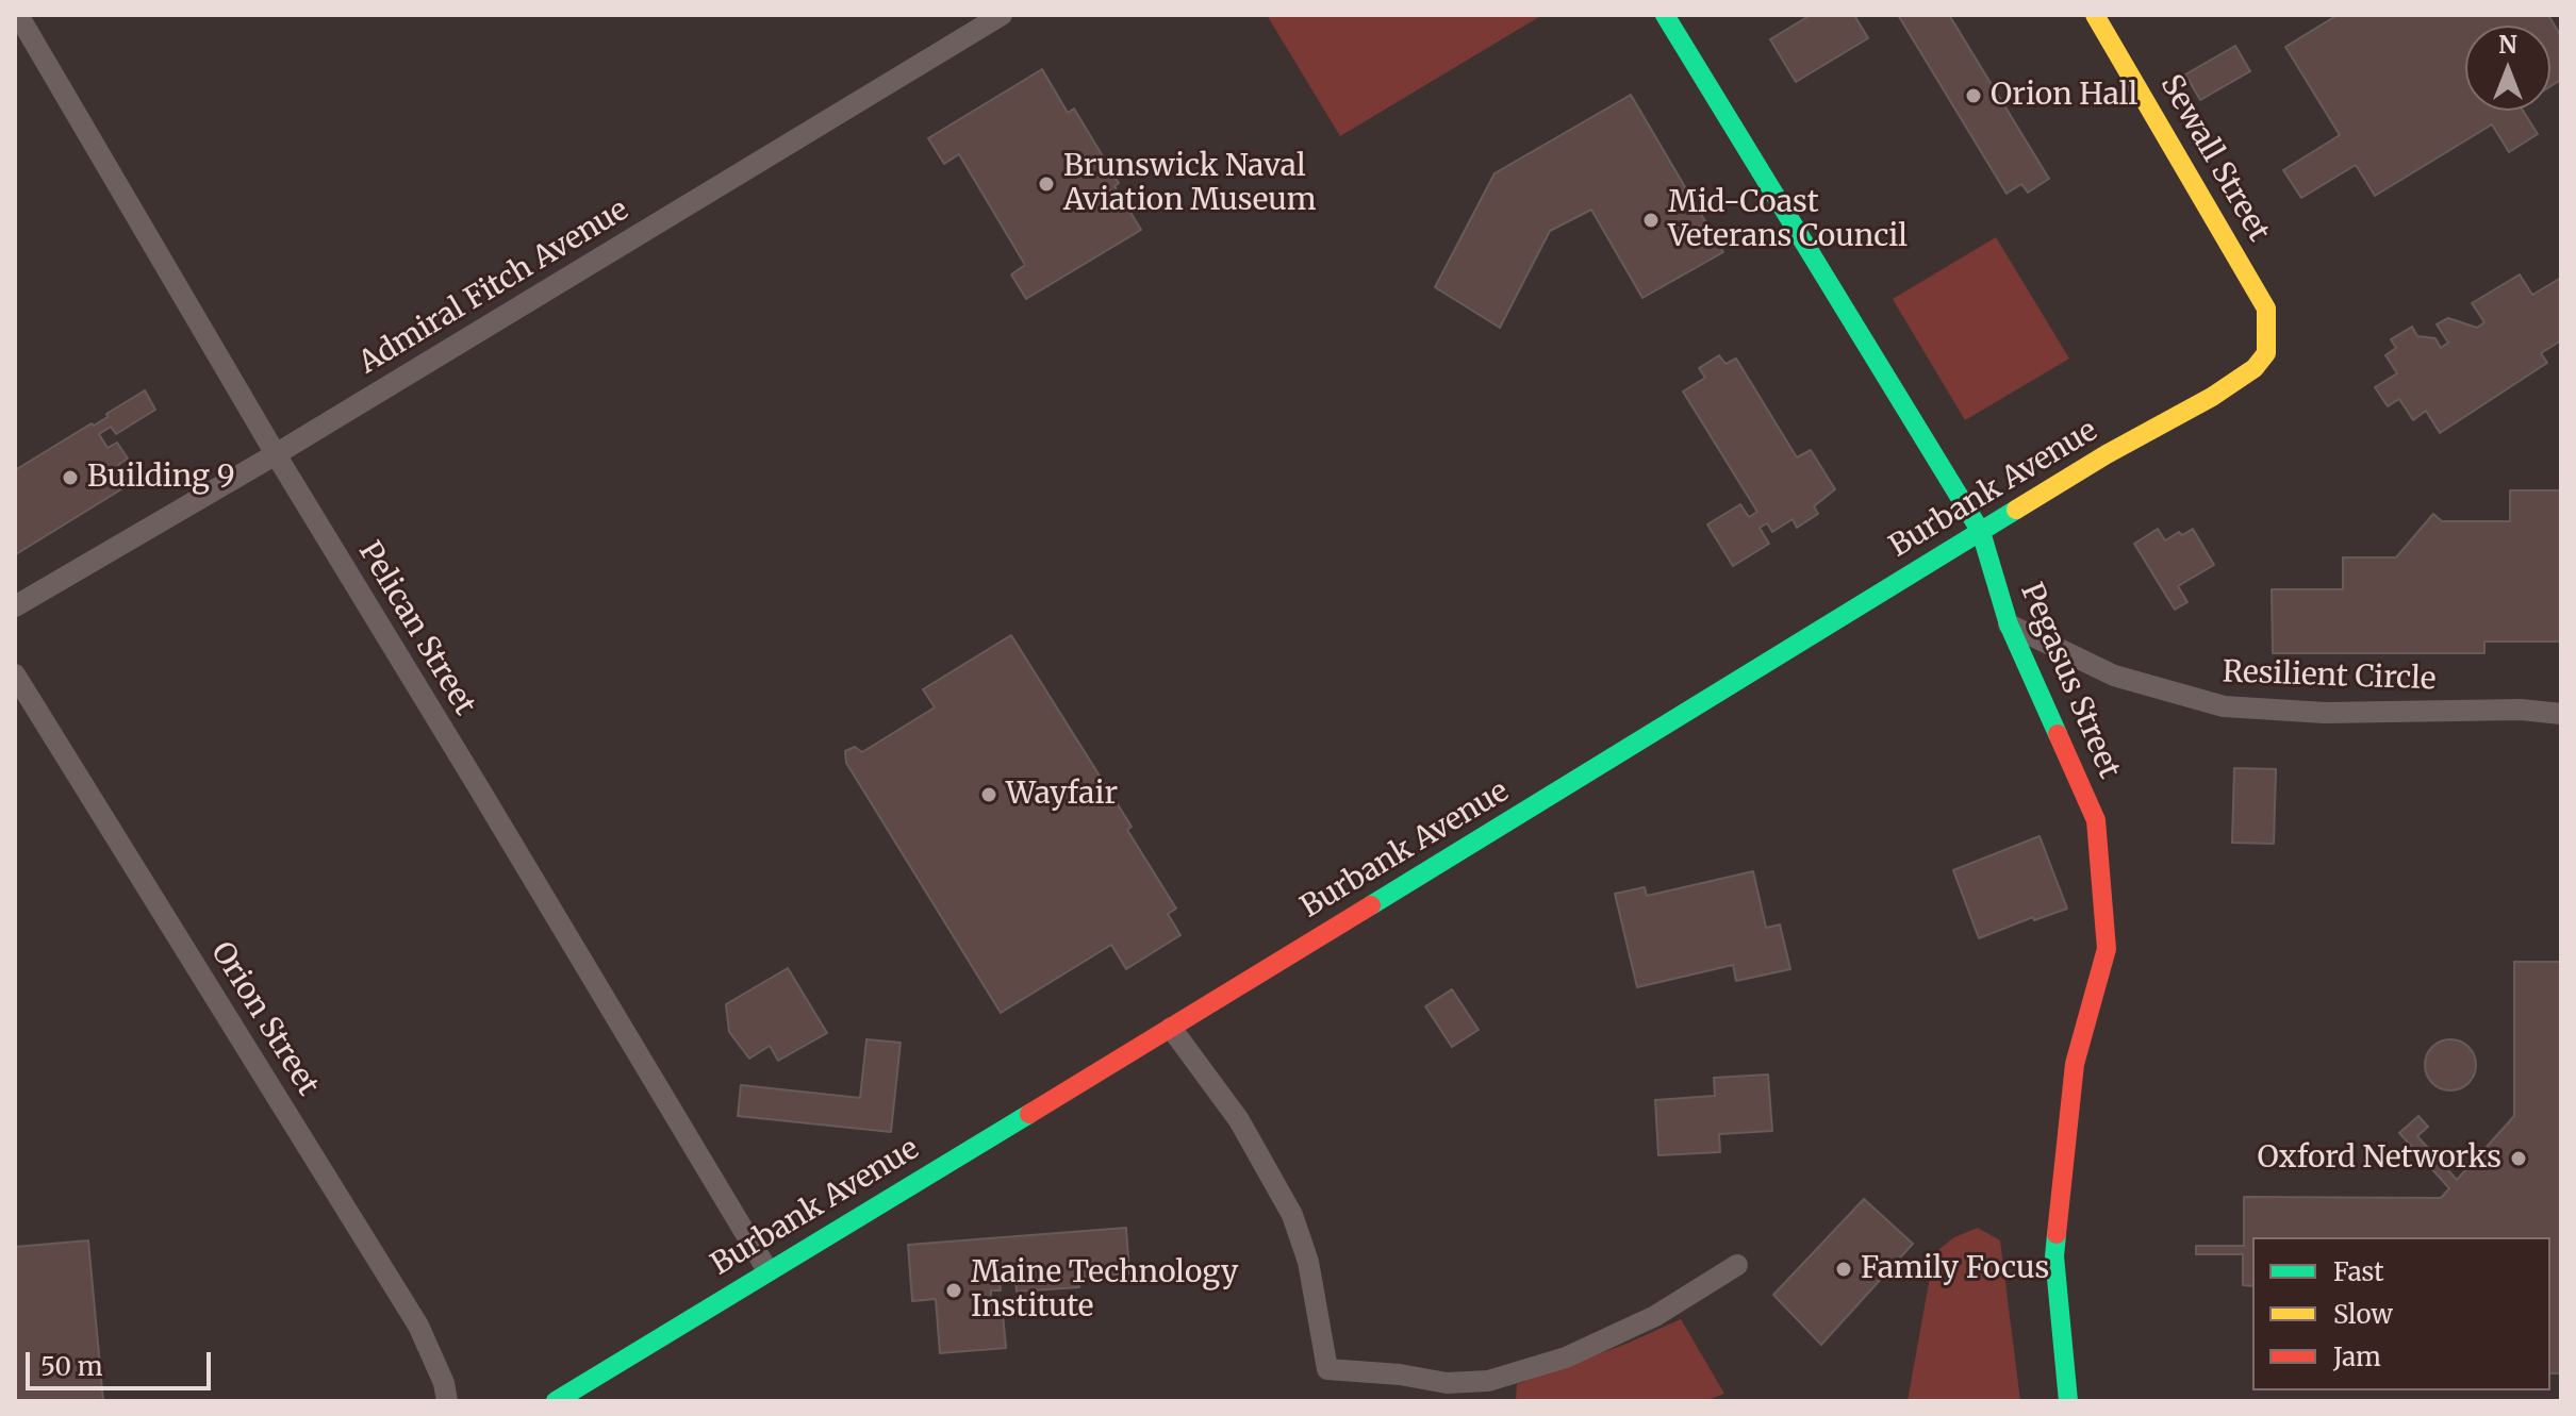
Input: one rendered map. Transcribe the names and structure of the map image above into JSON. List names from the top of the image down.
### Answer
{
  "streets": {
    "street": [
      "Sewall Street",
      "Admiral Fitch Avenue",
      "Burbank Avenue",
      "Pelican Street",
      "Resilient Circle",
      "Pegasus Street",
      "Orion Street"
    ]
  },
  "crossings": [
    ["Sewall Street", "Burbank Avenue"],
    ["Admiral Fitch Avenue", "Pelican Street"],
    ["Burbank Avenue", "Pelican Street"],
    ["Burbank Avenue", "Pegasus Street"],
    ["Resilient Circle", "Pegasus Street"]
  ],
  "places": [
    "Orion Hall",
    "Brunswick Naval Aviation Museum",
    "Mid-Coast Veterans Council",
    "Building 9",
    "Wayfair",
    "Oxford Networks",
    "Family Focus",
    "Maine Technology Institute"
  ],
  "legend": ["Fast", "Slow", "Jam"],
  "scale_bar": "50 m",
  "north": "top"
}
